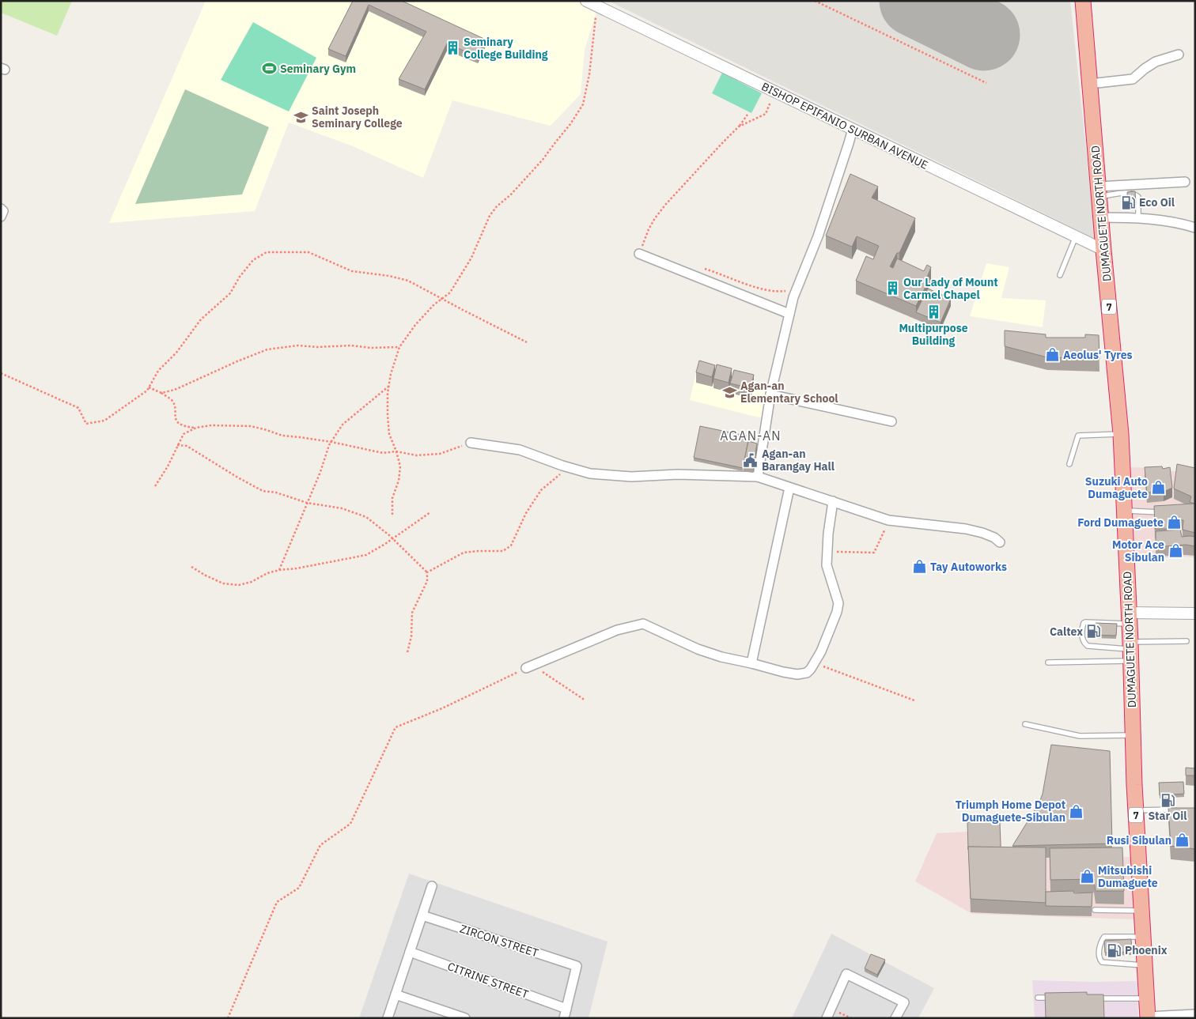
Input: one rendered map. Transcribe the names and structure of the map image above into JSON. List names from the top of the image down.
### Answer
{
  "streets": {
    "highway": ["DUMAGUETE NORTH ROAD", "7"],
    "street": ["BISHOP EPIFANIO SURBAN AVENUE", "ZIRCON STREET", "CITRINE STREET"]
  },
  "crossings": [
    ["BISHOP EPIFANIO SURBAN AVENUE", "DUMAGUETE NORTH ROAD"],
    ["ZIRCON STREET", "CITRINE STREET"]
  ],
  "districts": ["AGAN-AN"],
  "places": {
    "building": ["Seminary College Building", "Our Lady of Mount Carmel Chapel", "Multipurpose Building"],
    "sports": ["Seminary Gym"],
    "school or university": ["Saint Joseph Seminary College", "Agan-an Elementary School"],
    "fuel station": [
      "Eco Oil",
      "Caltex",
      "Star Oil",
      "Phoenix"
    ],
    "shop": [
      "Aeolus' Tyres",
      "Suzuki Auto Dumaguete",
      "Ford Dumaguete",
      "Motor Ace Sibulan",
      "Tay Autoworks",
      "Triumph Home Depot Dumaguete-Sibulan",
      "Rusi Sibulan",
      "Mitsubishi Dumaguete"
    ],
    "public building": ["Agan-an Barangay Hall"]
  }
}
